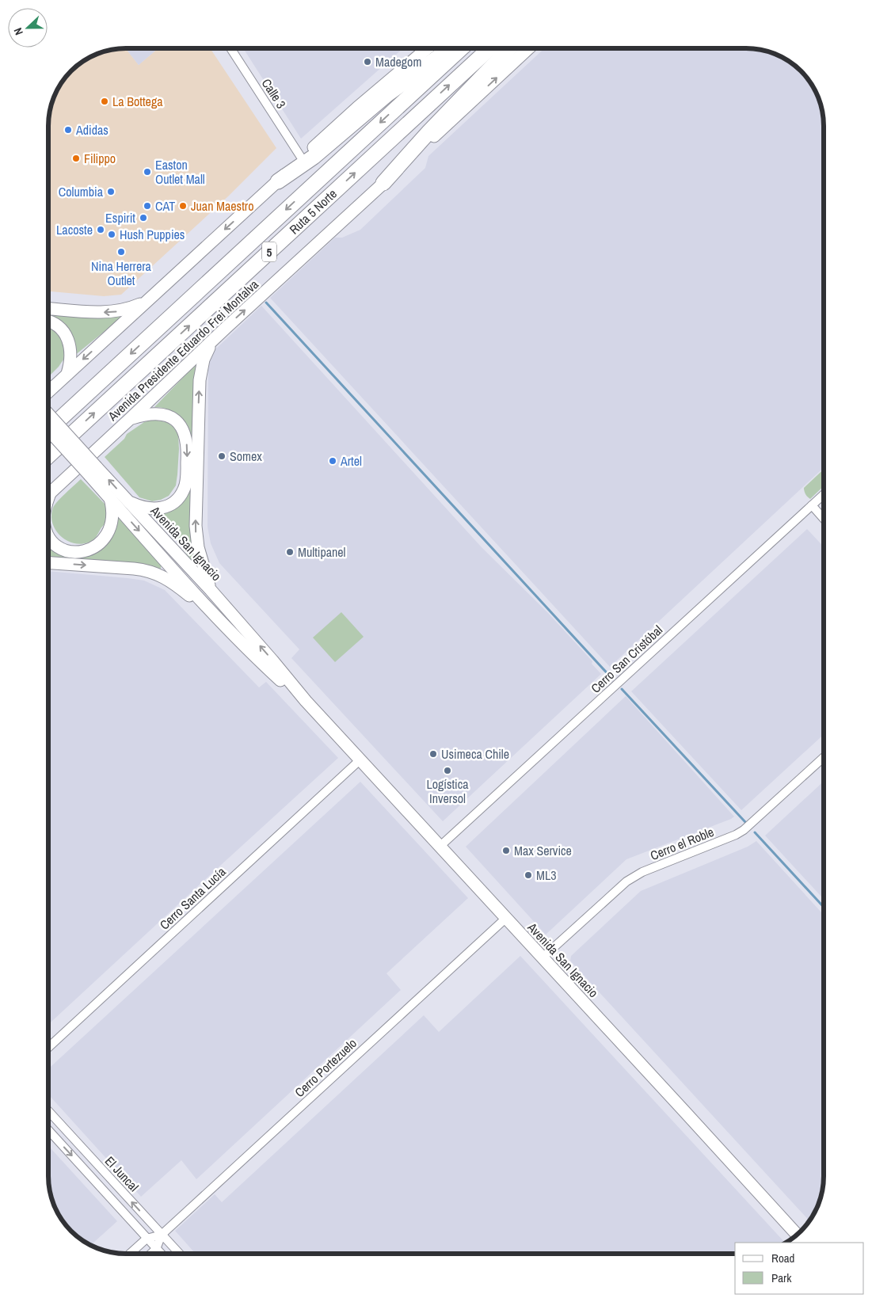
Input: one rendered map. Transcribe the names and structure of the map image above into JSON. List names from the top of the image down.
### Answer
{
  "streets": {
    "highway": ["Ruta 5 Norte", "5"],
    "main road": ["Avenida Presidente Eduardo Frei Montalva", "Avenida San Ignacio"],
    "street": [
      "Calle 3",
      "Cerro San Cristóbal",
      "Cerro el Roble",
      "Cerro Santa Lucía",
      "Cerro Portezuelo",
      "El Juncal"
    ]
  },
  "crossings": [
    ["Avenida San Ignacio", "Cerro San Cristóbal"],
    ["Avenida San Ignacio", "Cerro el Roble"],
    ["Avenida San Ignacio", "Cerro Santa Lucía"],
    ["Avenida San Ignacio", "Cerro Portezuelo"],
    ["Cerro Portezuelo", "El Juncal"]
  ],
  "places": [
    "Madegom",
    "La Bottega",
    "Adidas",
    "Filippo",
    "Easton Outlet Mall",
    "Columbia",
    "CAT",
    "Juan Maestro",
    "Espirit",
    "Lacoste",
    "Hush Puppies",
    "Nina Herrera Outlet",
    "Somex",
    "Artel",
    "Multipanel",
    "Usimeca Chile",
    "Logística Inversol",
    "Max Service",
    "ML3"
  ],
  "legend": ["Road", "Park"],
  "north": "left"
}
